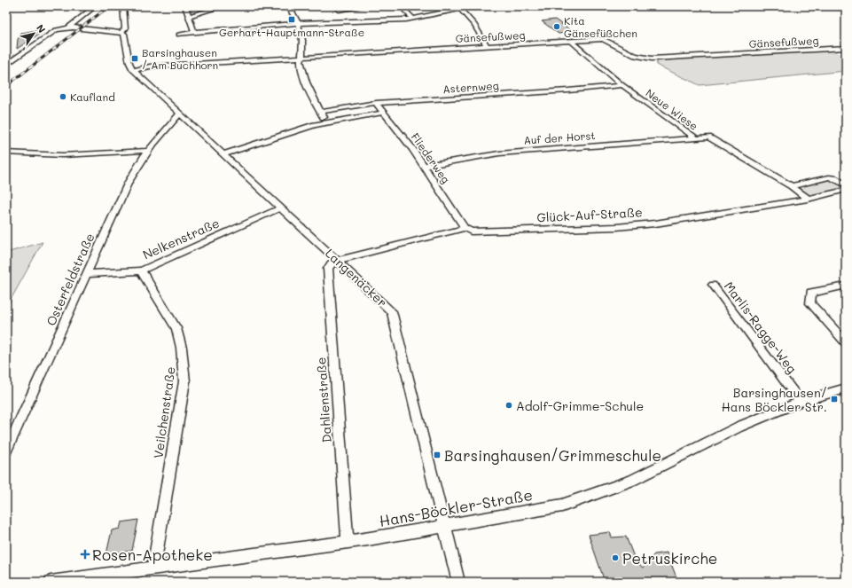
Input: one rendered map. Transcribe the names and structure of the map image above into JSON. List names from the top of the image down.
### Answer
{
  "streets": {
    "street": [
      "Gänsefußweg",
      "Asternweg",
      "Neue Wiese",
      "Auf der Horst",
      "Fliederweg",
      "Glück-Auf-Straße",
      "Nelkenstraße",
      "Langenäcker",
      "Osterfeldstraße",
      "Marlis-Ragge-Weg",
      "Dahlienstraße",
      "Veilchenstraße",
      "Hans-Böckler-Straße"
    ]
  },
  "crossings": [
    ["Gänsefußweg", "Neue Wiese"],
    ["Gänsefußweg", "Langenäcker"],
    ["Asternweg", "Neue Wiese"],
    ["Asternweg", "Fliederweg"],
    ["Neue Wiese", "Auf der Horst"],
    ["Neue Wiese", "Glück-Auf-Straße"],
    ["Auf der Horst", "Fliederweg"],
    ["Fliederweg", "Glück-Auf-Straße"],
    ["Glück-Auf-Straße", "Langenäcker"],
    ["Glück-Auf-Straße", "Dahlienstraße"],
    ["Nelkenstraße", "Langenäcker"],
    ["Nelkenstraße", "Osterfeldstraße"],
    ["Nelkenstraße", "Veilchenstraße"],
    ["Langenäcker", "Osterfeldstraße"],
    ["Langenäcker", "Dahlienstraße"],
    ["Langenäcker", "Hans-Böckler-Straße"],
    ["Marlis-Ragge-Weg", "Hans-Böckler-Straße"],
    ["Dahlienstraße", "Hans-Böckler-Straße"],
    ["Veilchenstraße", "Hans-Böckler-Straße"]
  ],
  "places": {
    "transit": [
      "Gerhart-Hauptmann-Straße",
      "Barsinghausen / Am Buchhorn",
      "Barsinghausen/ Hans Böckler Str.",
      "Barsinghausen/Grimmeschule"
    ],
    "other": [
      "Kita Gänsefüßchen",
      "Kaufland",
      "Adolf-Grimme-Schule",
      "Petruskirche"
    ],
    "health": ["Rosen-Apotheke"]
  },
  "north": "top right"
}
